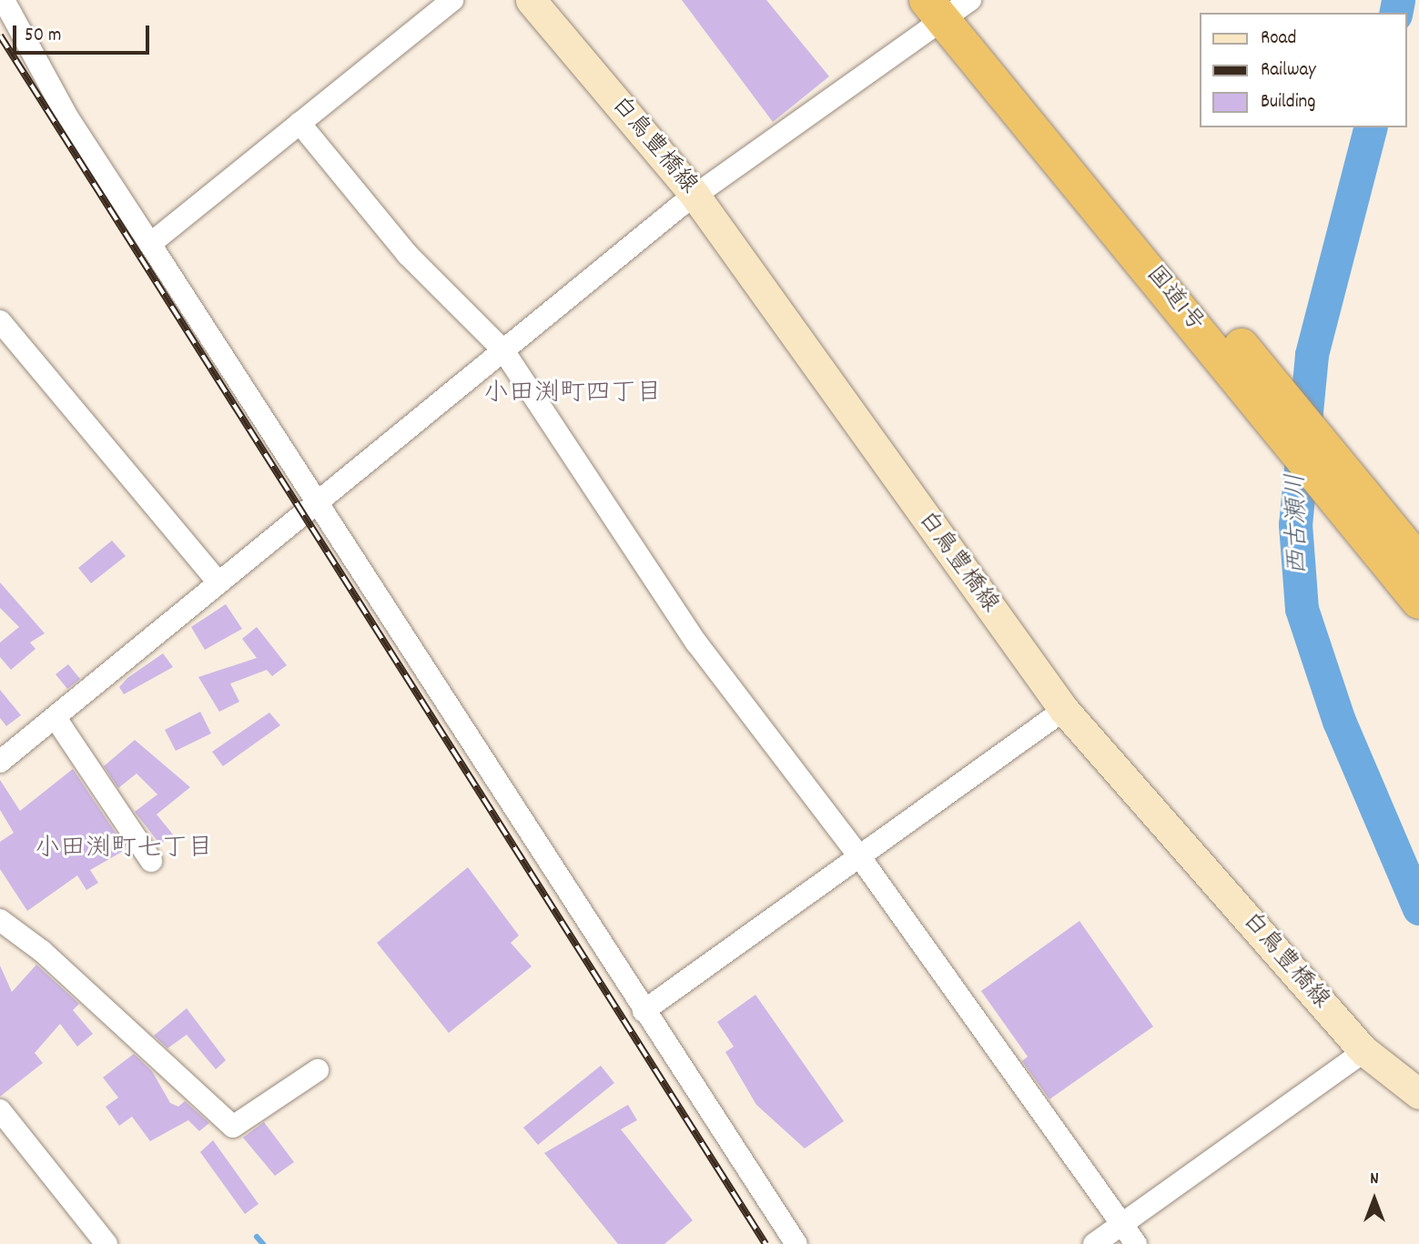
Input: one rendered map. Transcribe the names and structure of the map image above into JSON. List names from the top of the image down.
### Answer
{
  "streets": {
    "highway": ["国道1号"],
    "main road": ["白鳥豊橋線"]
  },
  "districts": ["小田渕町四丁目", "小田渕町七丁目"],
  "water": ["西古瀬川"],
  "legend": ["Road", "Railway", "Building"],
  "scale_bar": "50 m",
  "north": "top"
}
